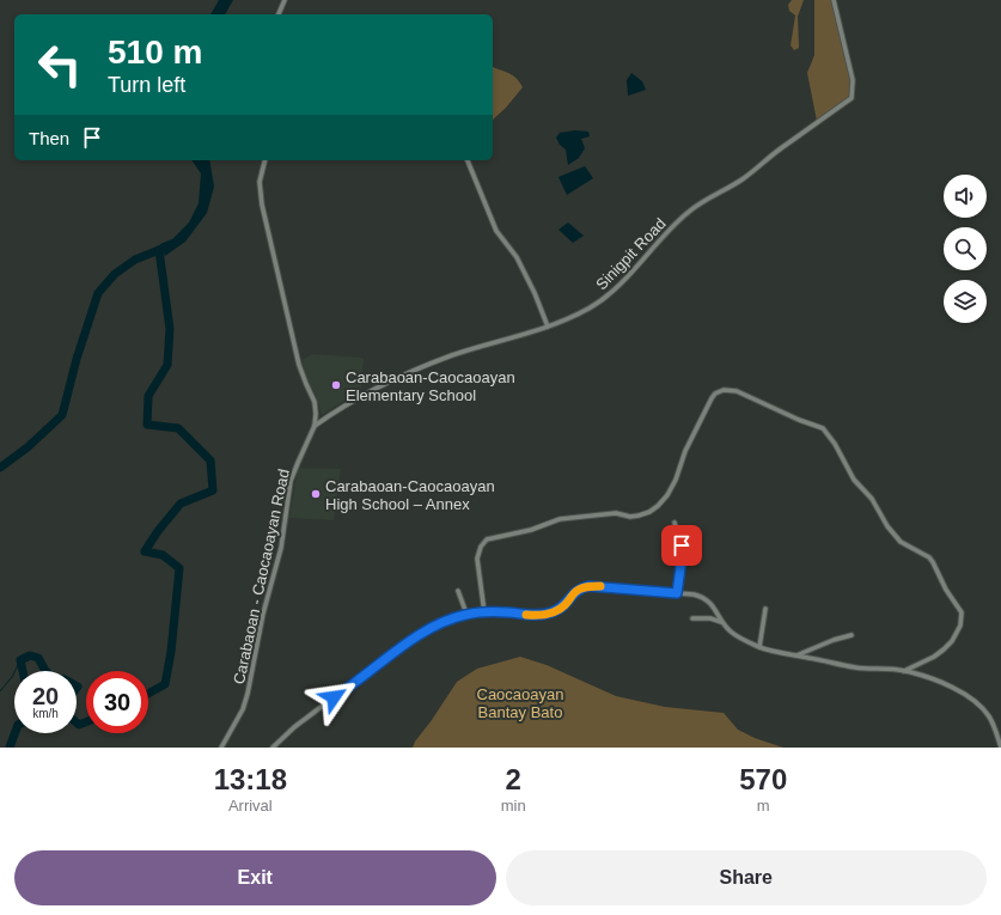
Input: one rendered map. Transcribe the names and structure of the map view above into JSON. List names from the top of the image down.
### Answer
{
  "streets": {
    "street": ["Sinigpit Road", "Carabaoan - Caocaoayan Road"]
  },
  "crossings": [
    ["Sinigpit Road", "Carabaoan - Caocaoayan Road"]
  ],
  "parks": ["Caocaoayan Bantay Bato"],
  "places": ["Carabaoan-Caocaoayan Elementary School", "Carabaoan-Caocaoayan High School – Annex"],
  "page": {
    "turn": ["510 m", "Turn left"],
    "then": "Then",
    "speed": "20 km/h",
    "limit": "30",
    "eta": [
      "13:18",
      "Arrival",
      "2",
      "min",
      "570",
      "m"
    ],
    "buttons": ["Exit", "Share"]
  }
}
